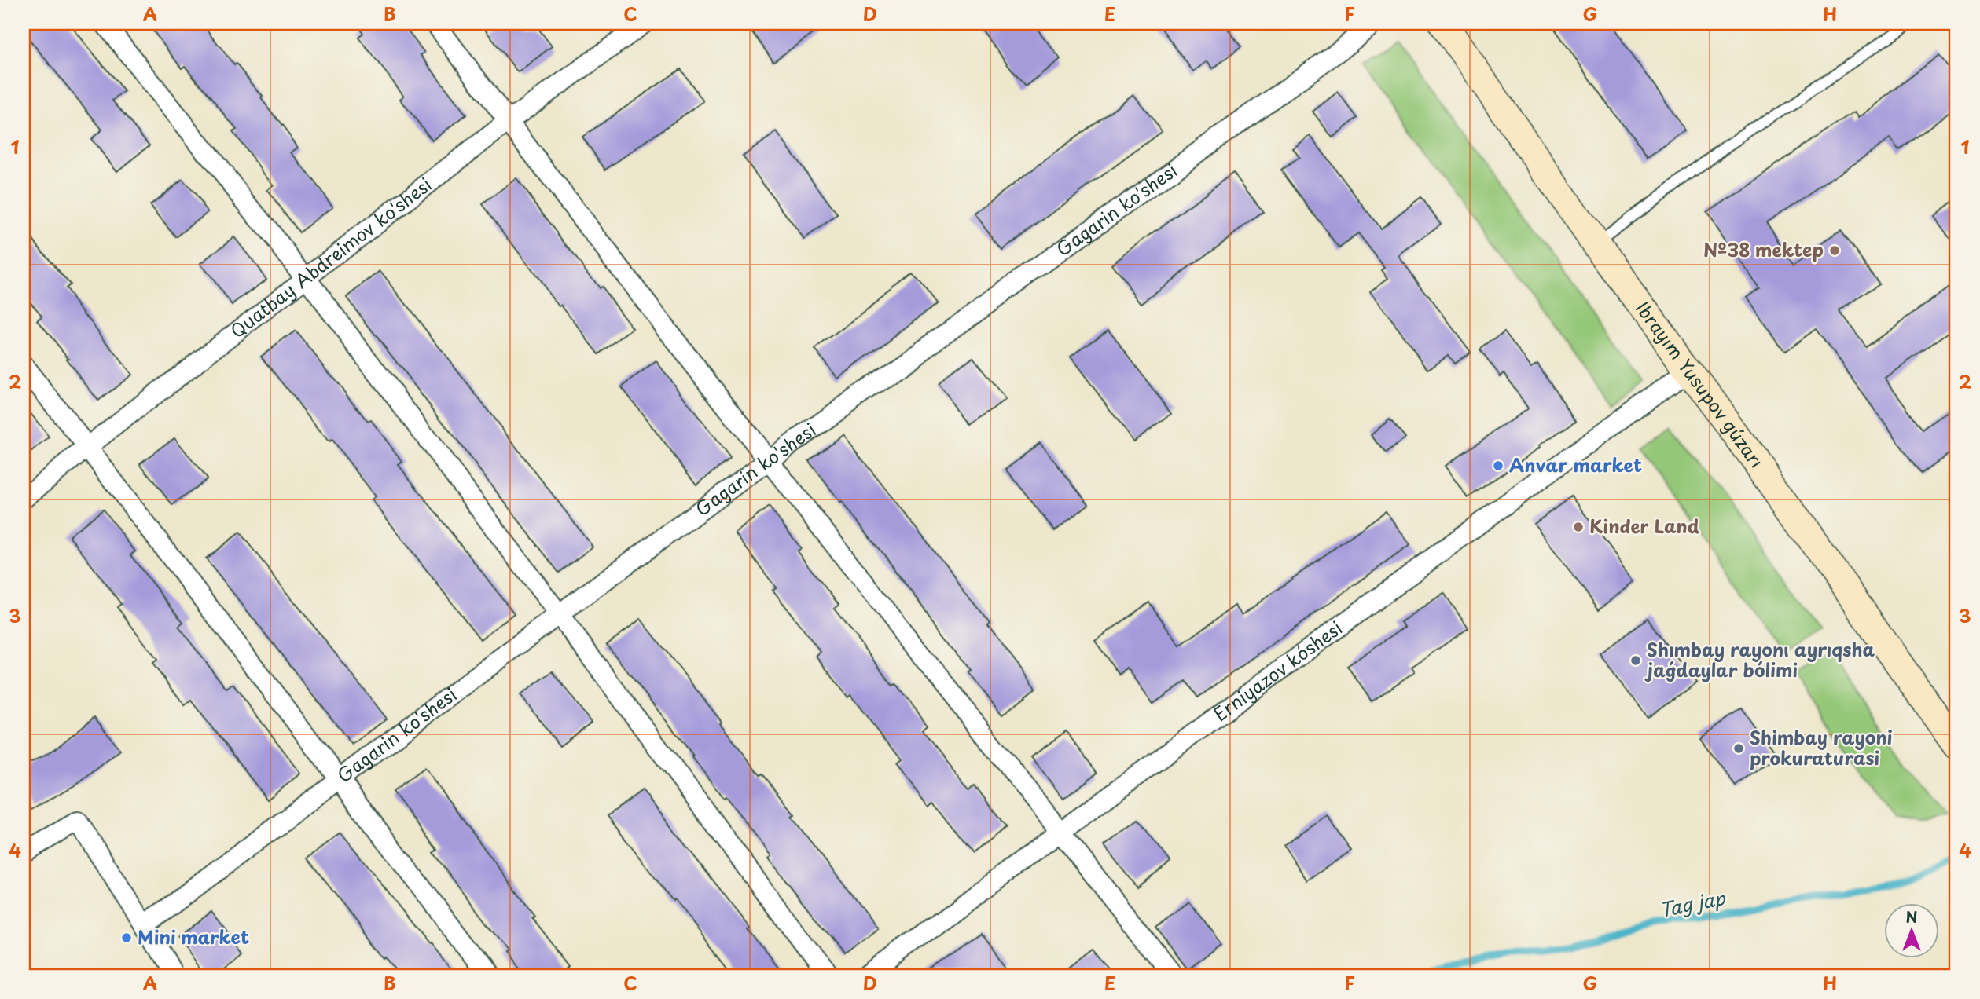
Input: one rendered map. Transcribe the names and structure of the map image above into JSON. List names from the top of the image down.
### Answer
{
  "streets": {
    "main road": ["Ibrayım Yusupov gúzarı"],
    "street": ["Gagarin ko'shesi", "Quatbay Abdreimov ko'shesi", "Erniyazov kóshesi"]
  },
  "crossings": [
    ["Ibrayım Yusupov gúzarı", "Erniyazov kóshesi"]
  ],
  "water": ["Tag jap"],
  "places": [
    "№38 mektep",
    "Anvar market",
    "Kinder Land",
    "Shımbay rayonı ayrıqsha jaǵdaylar bólimi",
    "Shimbay rayoni prokuraturasi",
    "Mini market"
  ],
  "north": "top",
  "grid": {
    "columns": [
      "A",
      "B",
      "C",
      "D",
      "E",
      "F",
      "G",
      "H"
    ],
    "rows": [
      "1",
      "2",
      "3",
      "4"
    ]
  }
}
